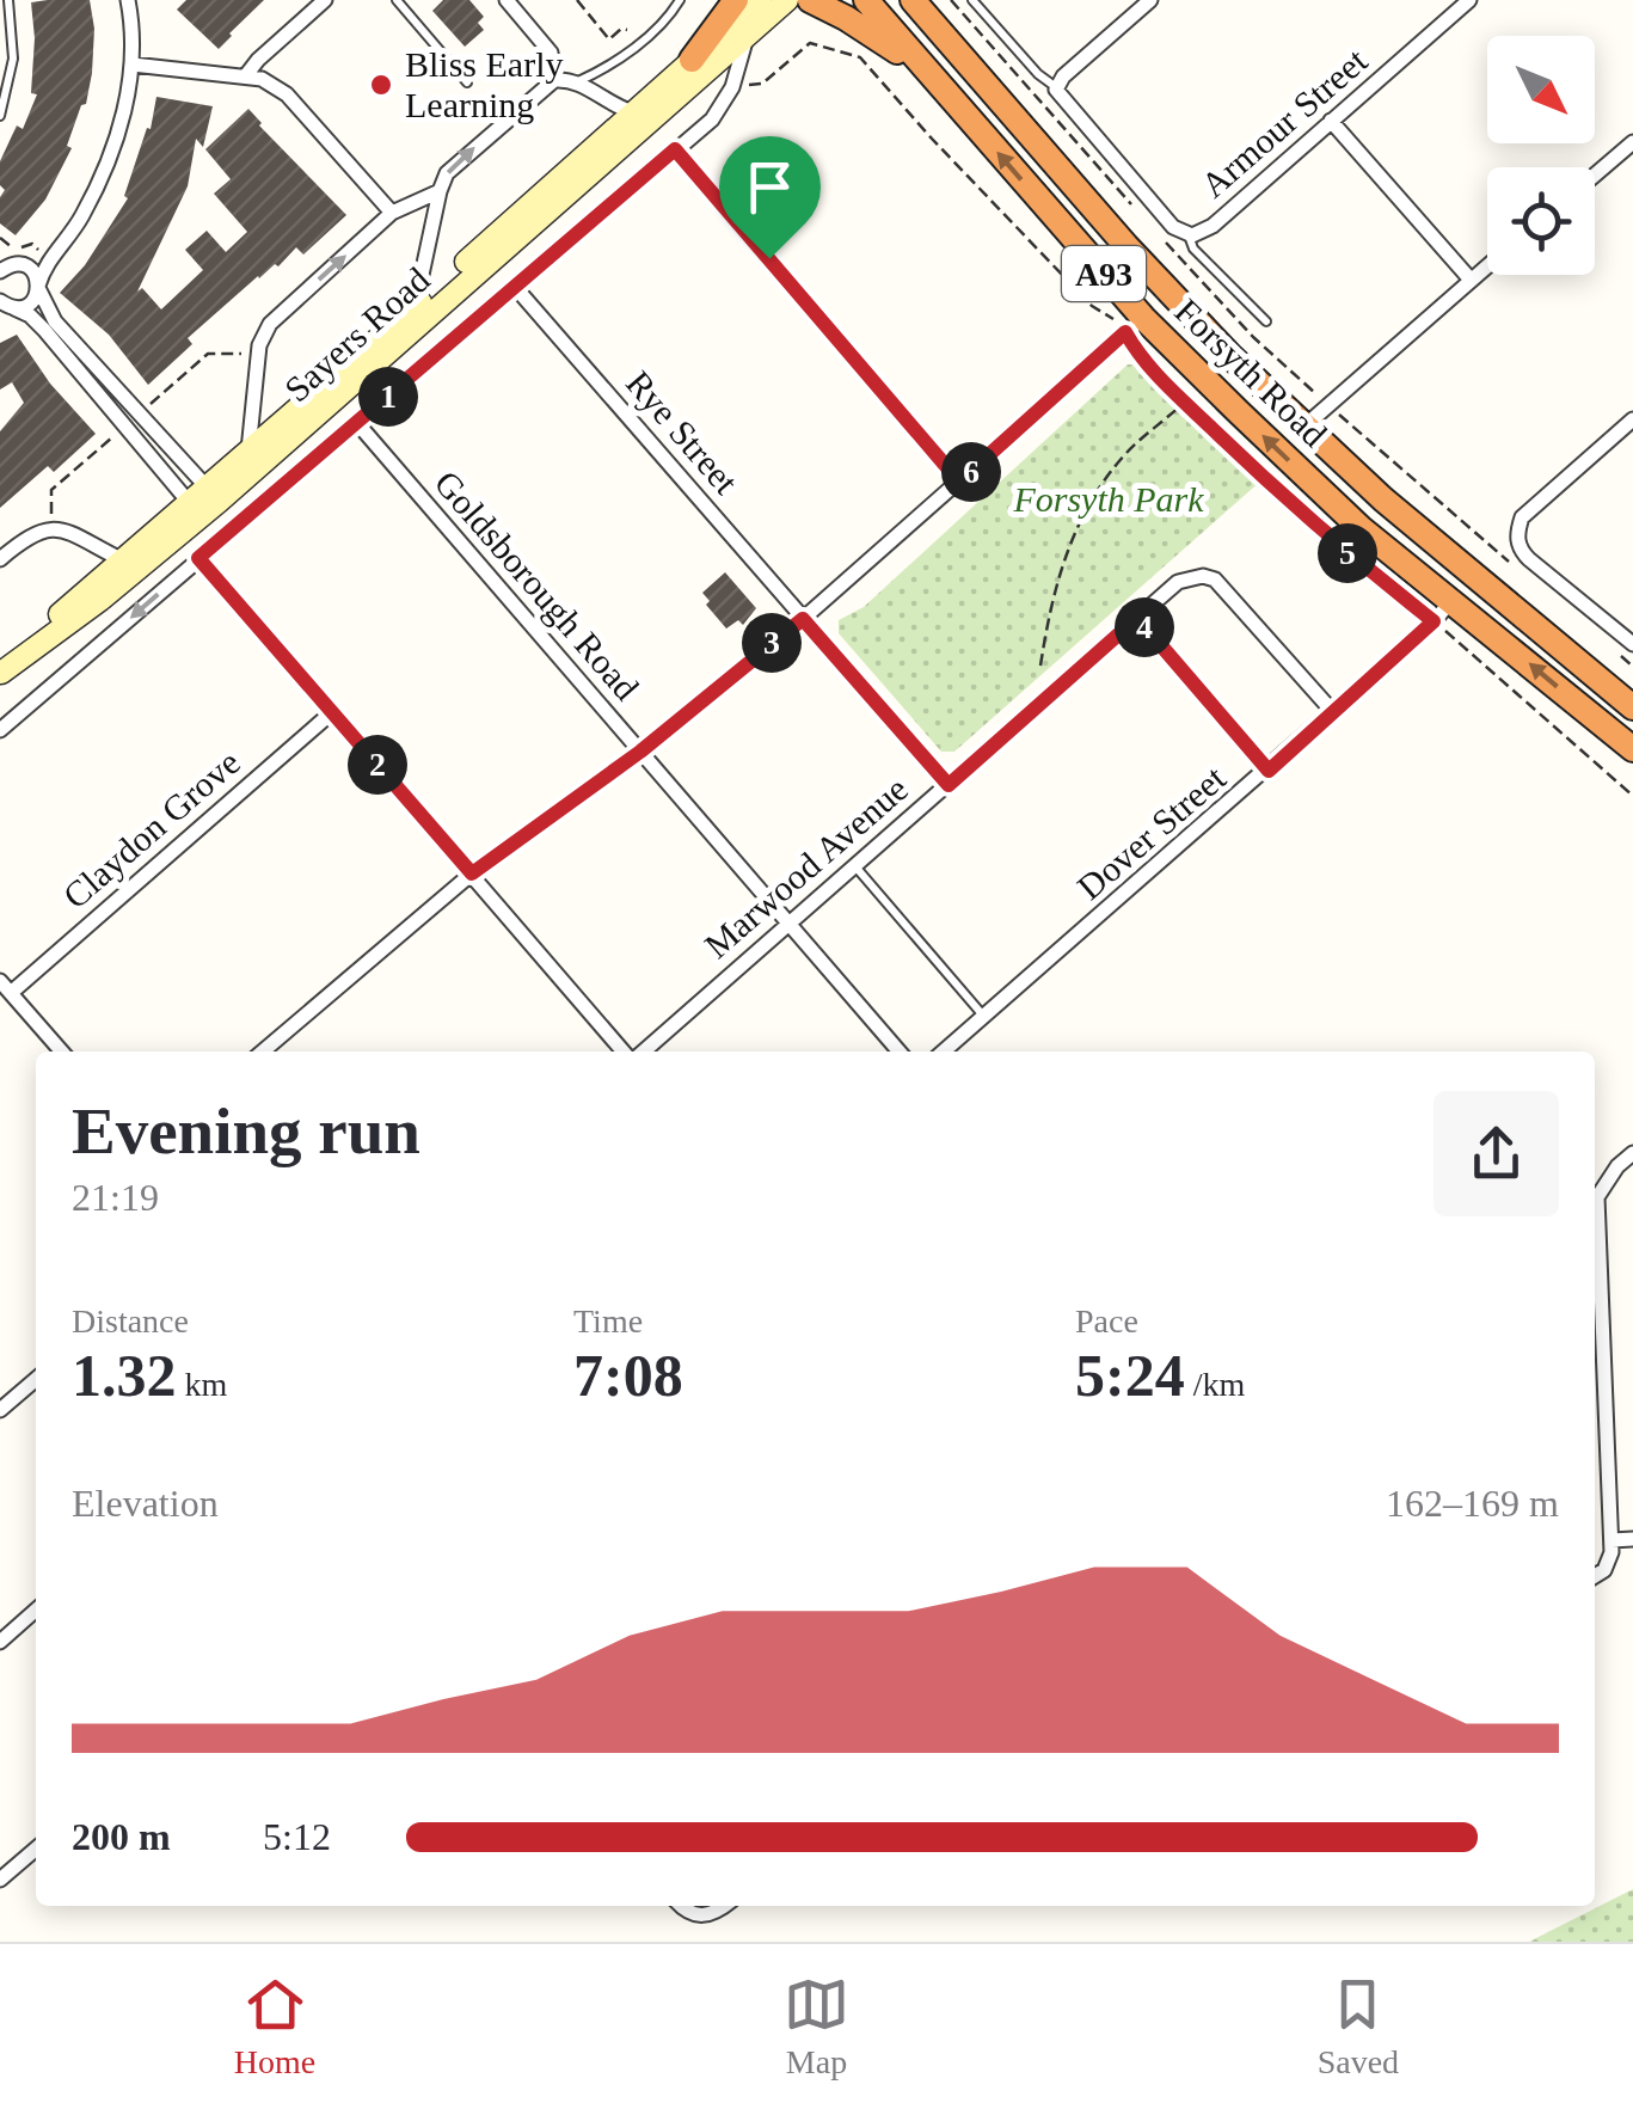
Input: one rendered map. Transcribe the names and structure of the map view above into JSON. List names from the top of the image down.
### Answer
{
  "streets": {
    "highway": ["A93", "Forsyth Road"],
    "main road": ["Sayers Road"],
    "street": [
      "Armour Street",
      "Rye Street",
      "Goldsborough Road",
      "Claydon Grove",
      "Dover Street",
      "Marwood Avenue"
    ]
  },
  "crossings": [
    ["Sayers Road", "Rye Street"],
    ["Sayers Road", "Goldsborough Road"],
    ["Forsyth Road", "Dover Street"],
    ["Rye Street", "Marwood Avenue"],
    ["Goldsborough Road", "Marwood Avenue"],
    ["Dover Street", "Marwood Avenue"]
  ],
  "parks": ["Forsyth Park"],
  "places": ["Bliss Early Learning"],
  "north": "bottom right",
  "page": {
    "pins": [
      "1",
      "6",
      "5",
      "4",
      "3",
      "2"
    ],
    "heading": ["Evening run", "21:19"],
    "stats": [
      ["Distance", "1.32 km"],
      ["Time", "7:08"],
      ["Pace", "5:24 /km"]
    ],
    "chart": ["Elevation", "162–169 m"],
    "list": [
      {
        "name": "200 m",
        "note": "5:12"
      }
    ],
    "tabs": ["Home", "Map", "Saved"]
  }
}
